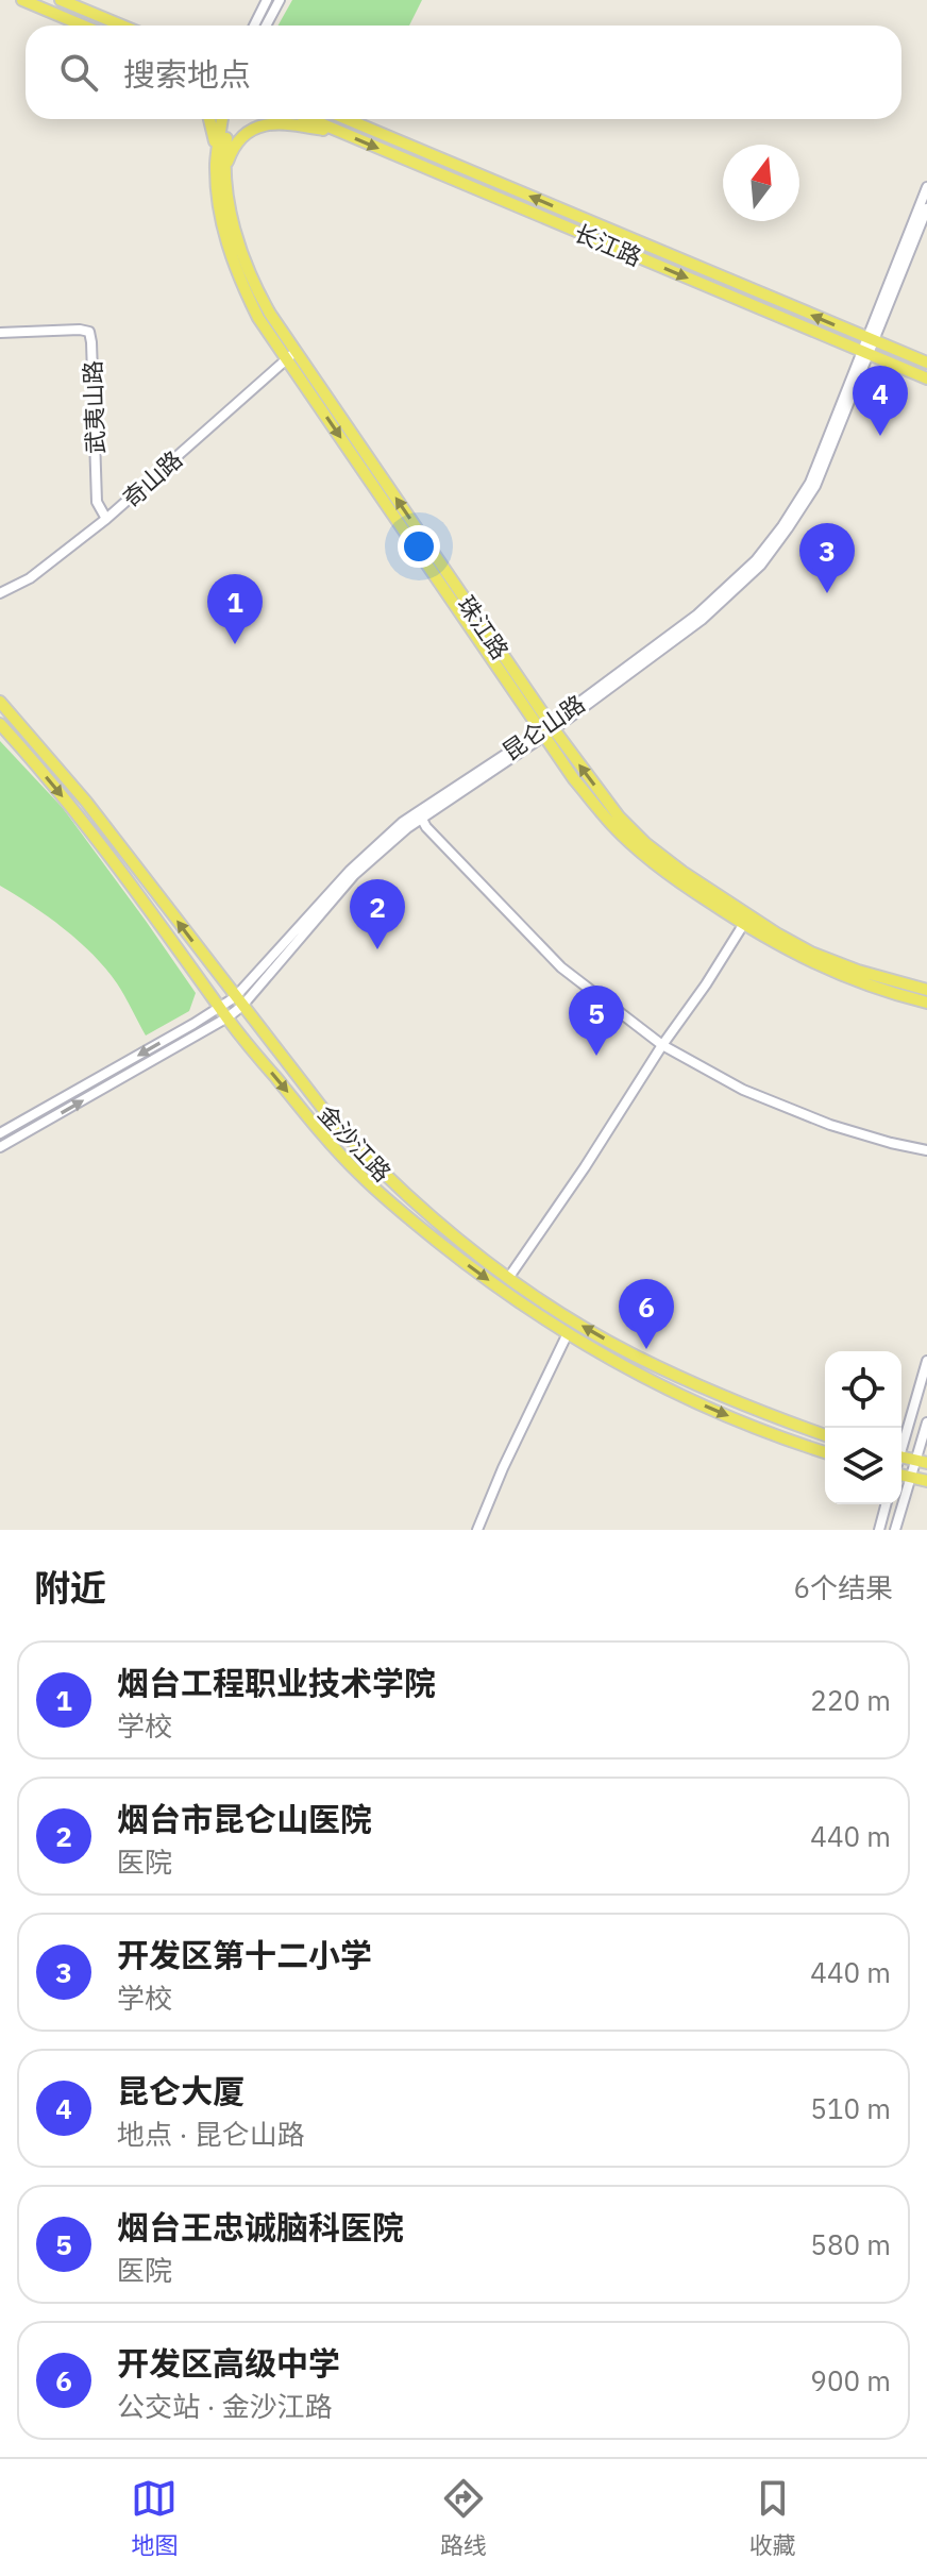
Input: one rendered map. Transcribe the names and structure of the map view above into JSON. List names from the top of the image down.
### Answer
{
  "streets": {
    "main road": ["长江路", "金沙江路"],
    "street": ["武夷山路", "奇山路", "昆仑山路"]
  },
  "crossings": [
    ["长江路", "昆仑山路"],
    ["武夷山路", "奇山路"],
    ["昆仑山路", "金沙江路"]
  ],
  "north": "top",
  "page": {
    "search": "搜索地点",
    "pins": [
      "4",
      "3",
      "1",
      "2",
      "5",
      "6"
    ],
    "heading": ["附近", "6个结果"],
    "list": [
      {
        "mark": "1",
        "name": "烟台工程职业技术学院",
        "note": "学校",
        "value": "220 m"
      },
      {
        "mark": "2",
        "name": "烟台市昆仑山医院",
        "note": "医院",
        "value": "440 m"
      },
      {
        "mark": "3",
        "name": "开发区第十二小学",
        "note": "学校",
        "value": "440 m"
      },
      {
        "mark": "4",
        "name": "昆仑大厦",
        "note": "地点 · 昆仑山路",
        "value": "510 m"
      },
      {
        "mark": "5",
        "name": "烟台王忠诚脑科医院",
        "note": "医院",
        "value": "580 m"
      },
      {
        "mark": "6",
        "name": "开发区高级中学",
        "note": "公交站 · 金沙江路",
        "value": "900 m"
      }
    ],
    "nav": ["地图", "路线", "收藏"]
  }
}
